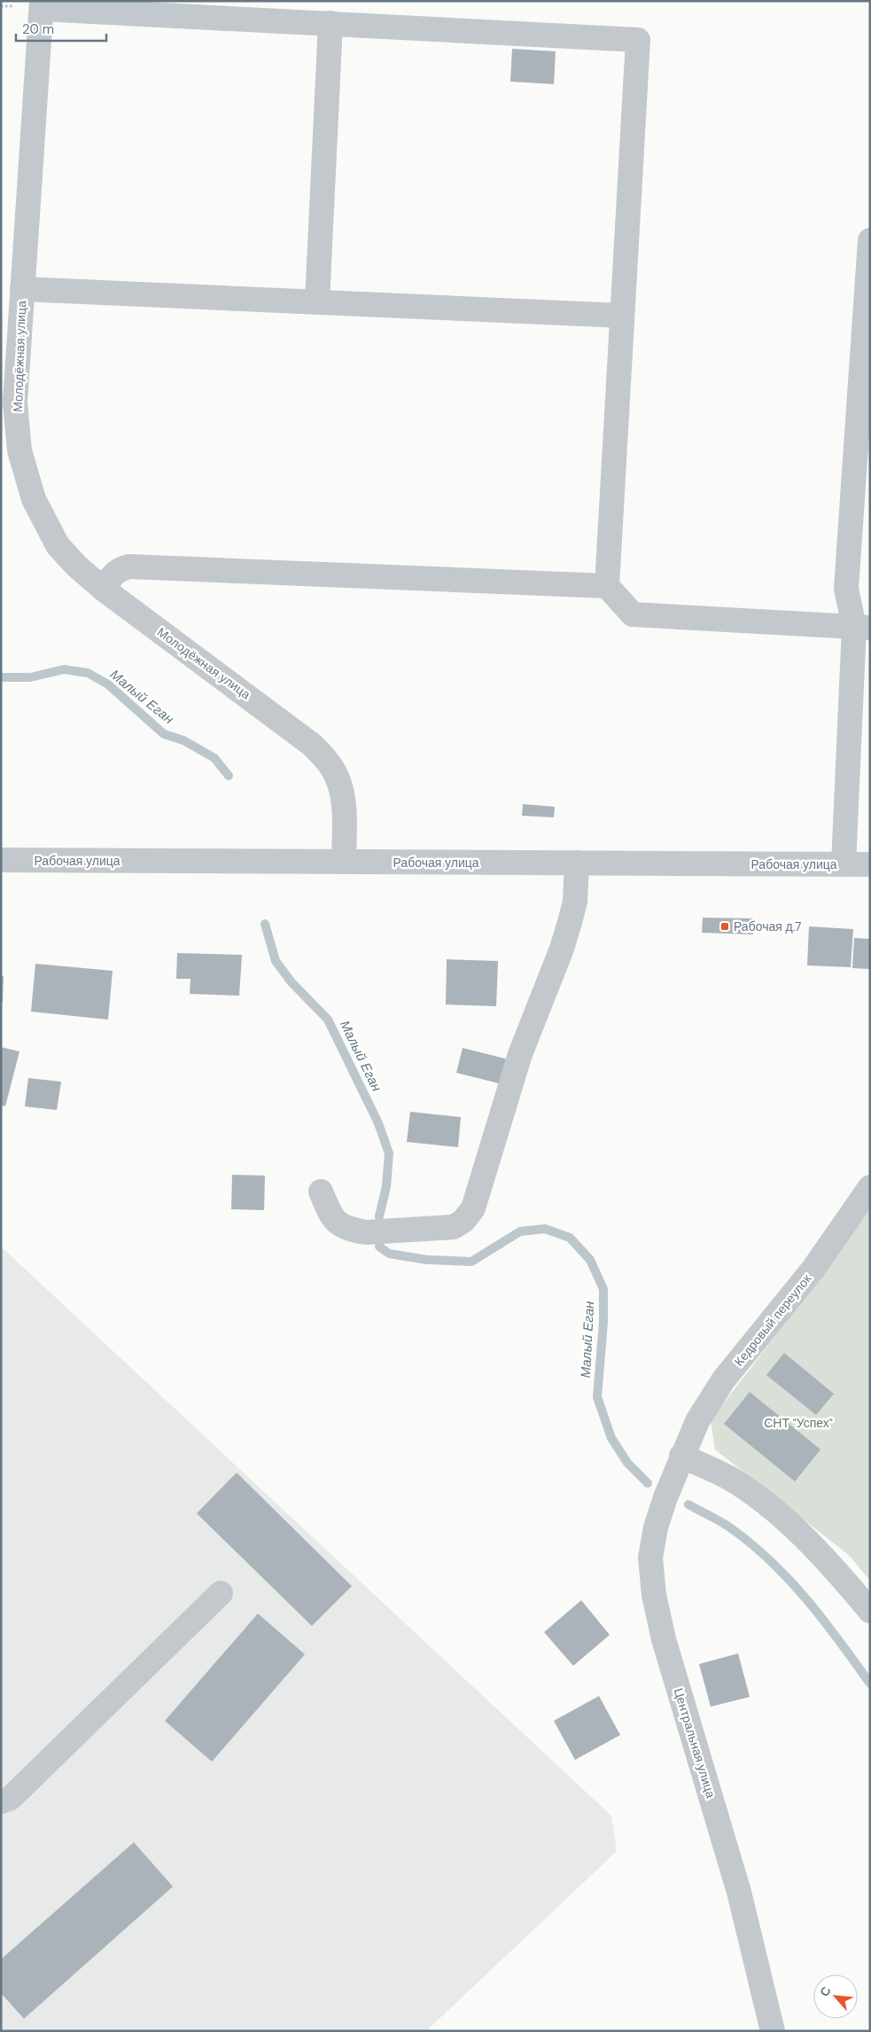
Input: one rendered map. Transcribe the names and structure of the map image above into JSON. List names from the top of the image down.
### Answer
{
  "streets": {
    "street": [
      "Молодёжная улица",
      "Рабочая улица",
      "Кедровый переулок",
      "Центральная улица"
    ]
  },
  "crossings": [
    ["Молодёжная улица", "Рабочая улица"],
    ["Кедровый переулок", "Центральная улица"]
  ],
  "water": ["Малый Еган"],
  "parks": ["СНТ \"Успех\""],
  "places": {
    "transit": ["Рабочая д.7"]
  },
  "scale_bar": "20 m",
  "north": "top left"
}
